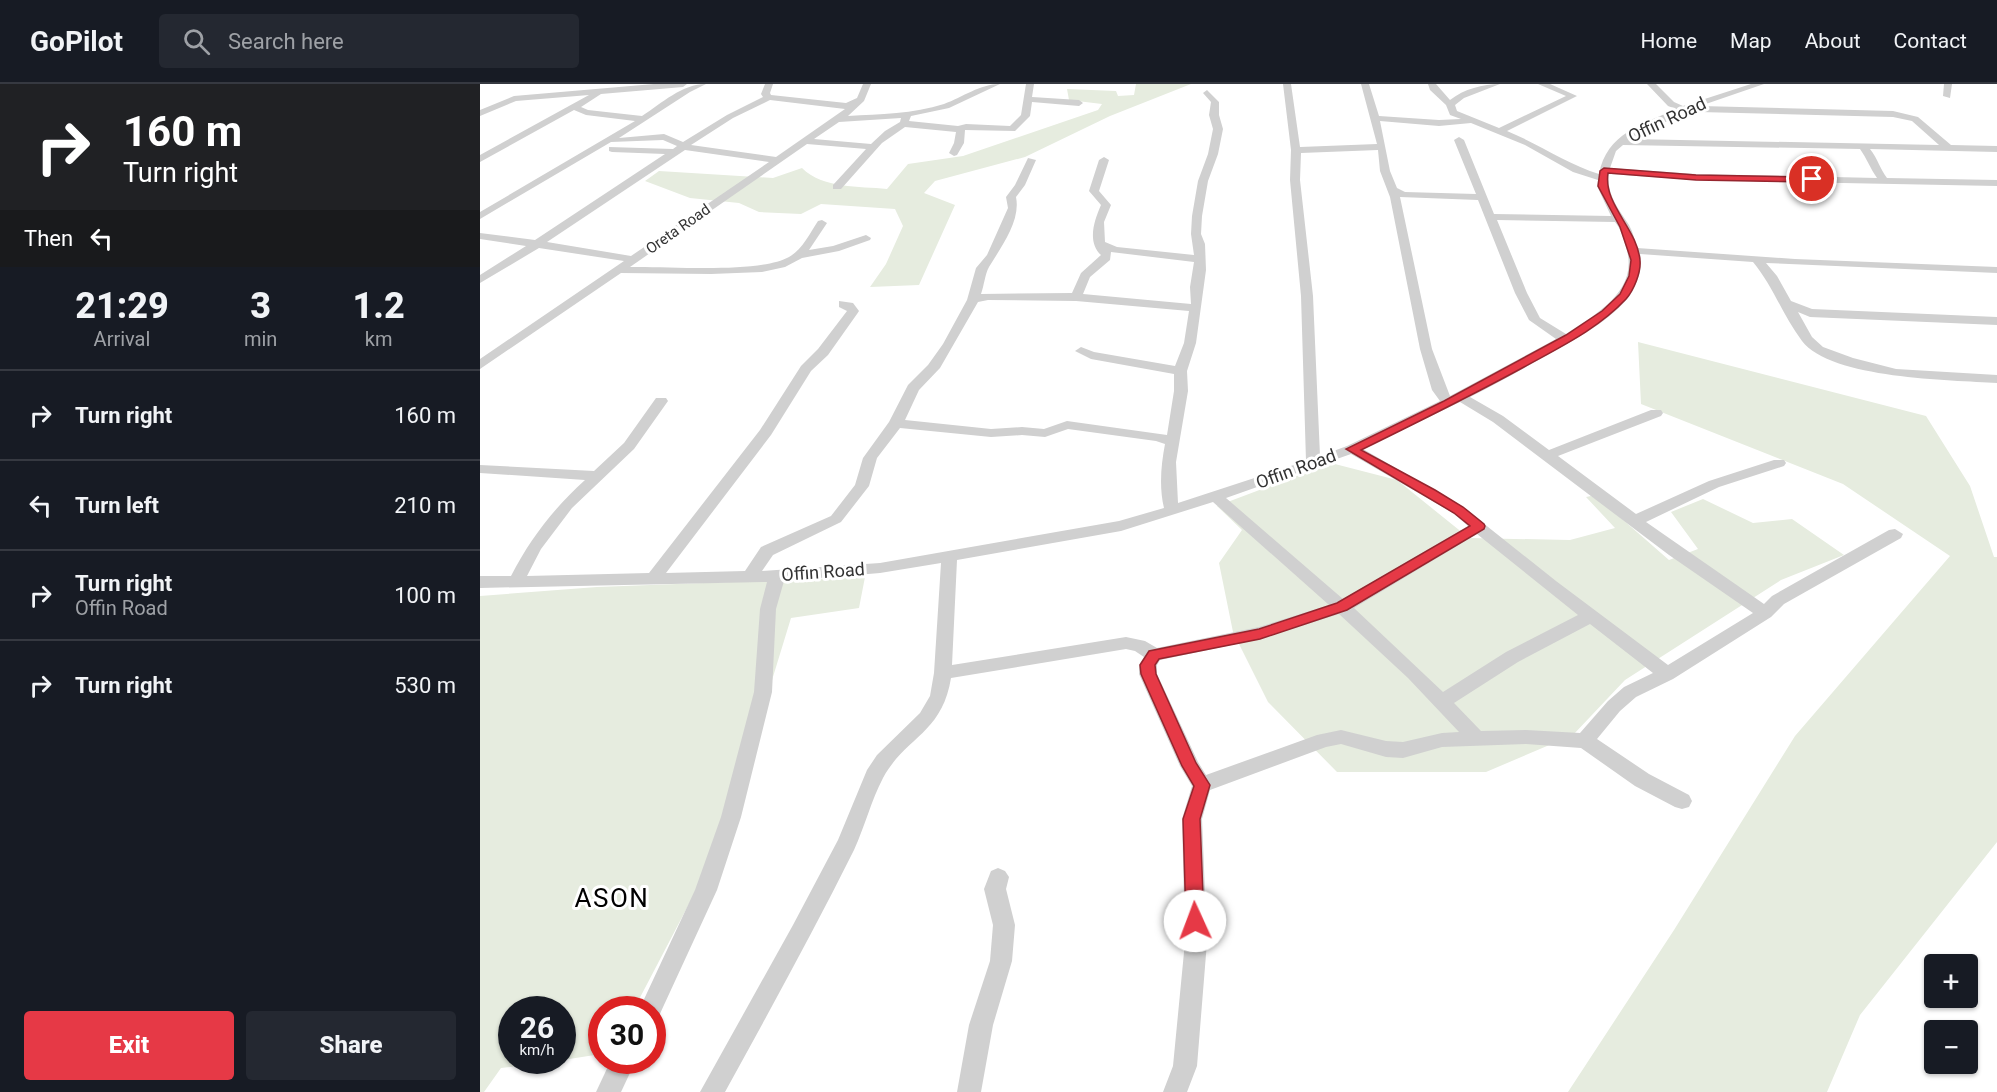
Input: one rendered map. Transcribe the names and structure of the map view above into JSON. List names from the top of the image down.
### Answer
{
  "streets": {
    "street": ["Offin Road", "Oreta Road"]
  },
  "districts": ["ASON"],
  "page": {
    "header": "GoPilot",
    "search": "Search here",
    "nav": [
      "Home",
      "Map",
      "About",
      "Contact"
    ],
    "turn": ["160 m", "Turn right"],
    "then": "Then",
    "eta": [
      "21:29",
      "Arrival",
      "3",
      "min",
      "1.2",
      "km"
    ],
    "list": [
      {
        "name": "Turn right",
        "value": "160 m"
      },
      {
        "name": "Turn left",
        "value": "210 m"
      },
      {
        "name": "Turn right",
        "note": "Offin Road",
        "value": "100 m"
      },
      {
        "name": "Turn right",
        "value": "530 m"
      }
    ],
    "map_buttons": ["+", "−"],
    "speed": "26 km/h",
    "limit": "30",
    "buttons": ["Exit", "Share"]
  }
}
